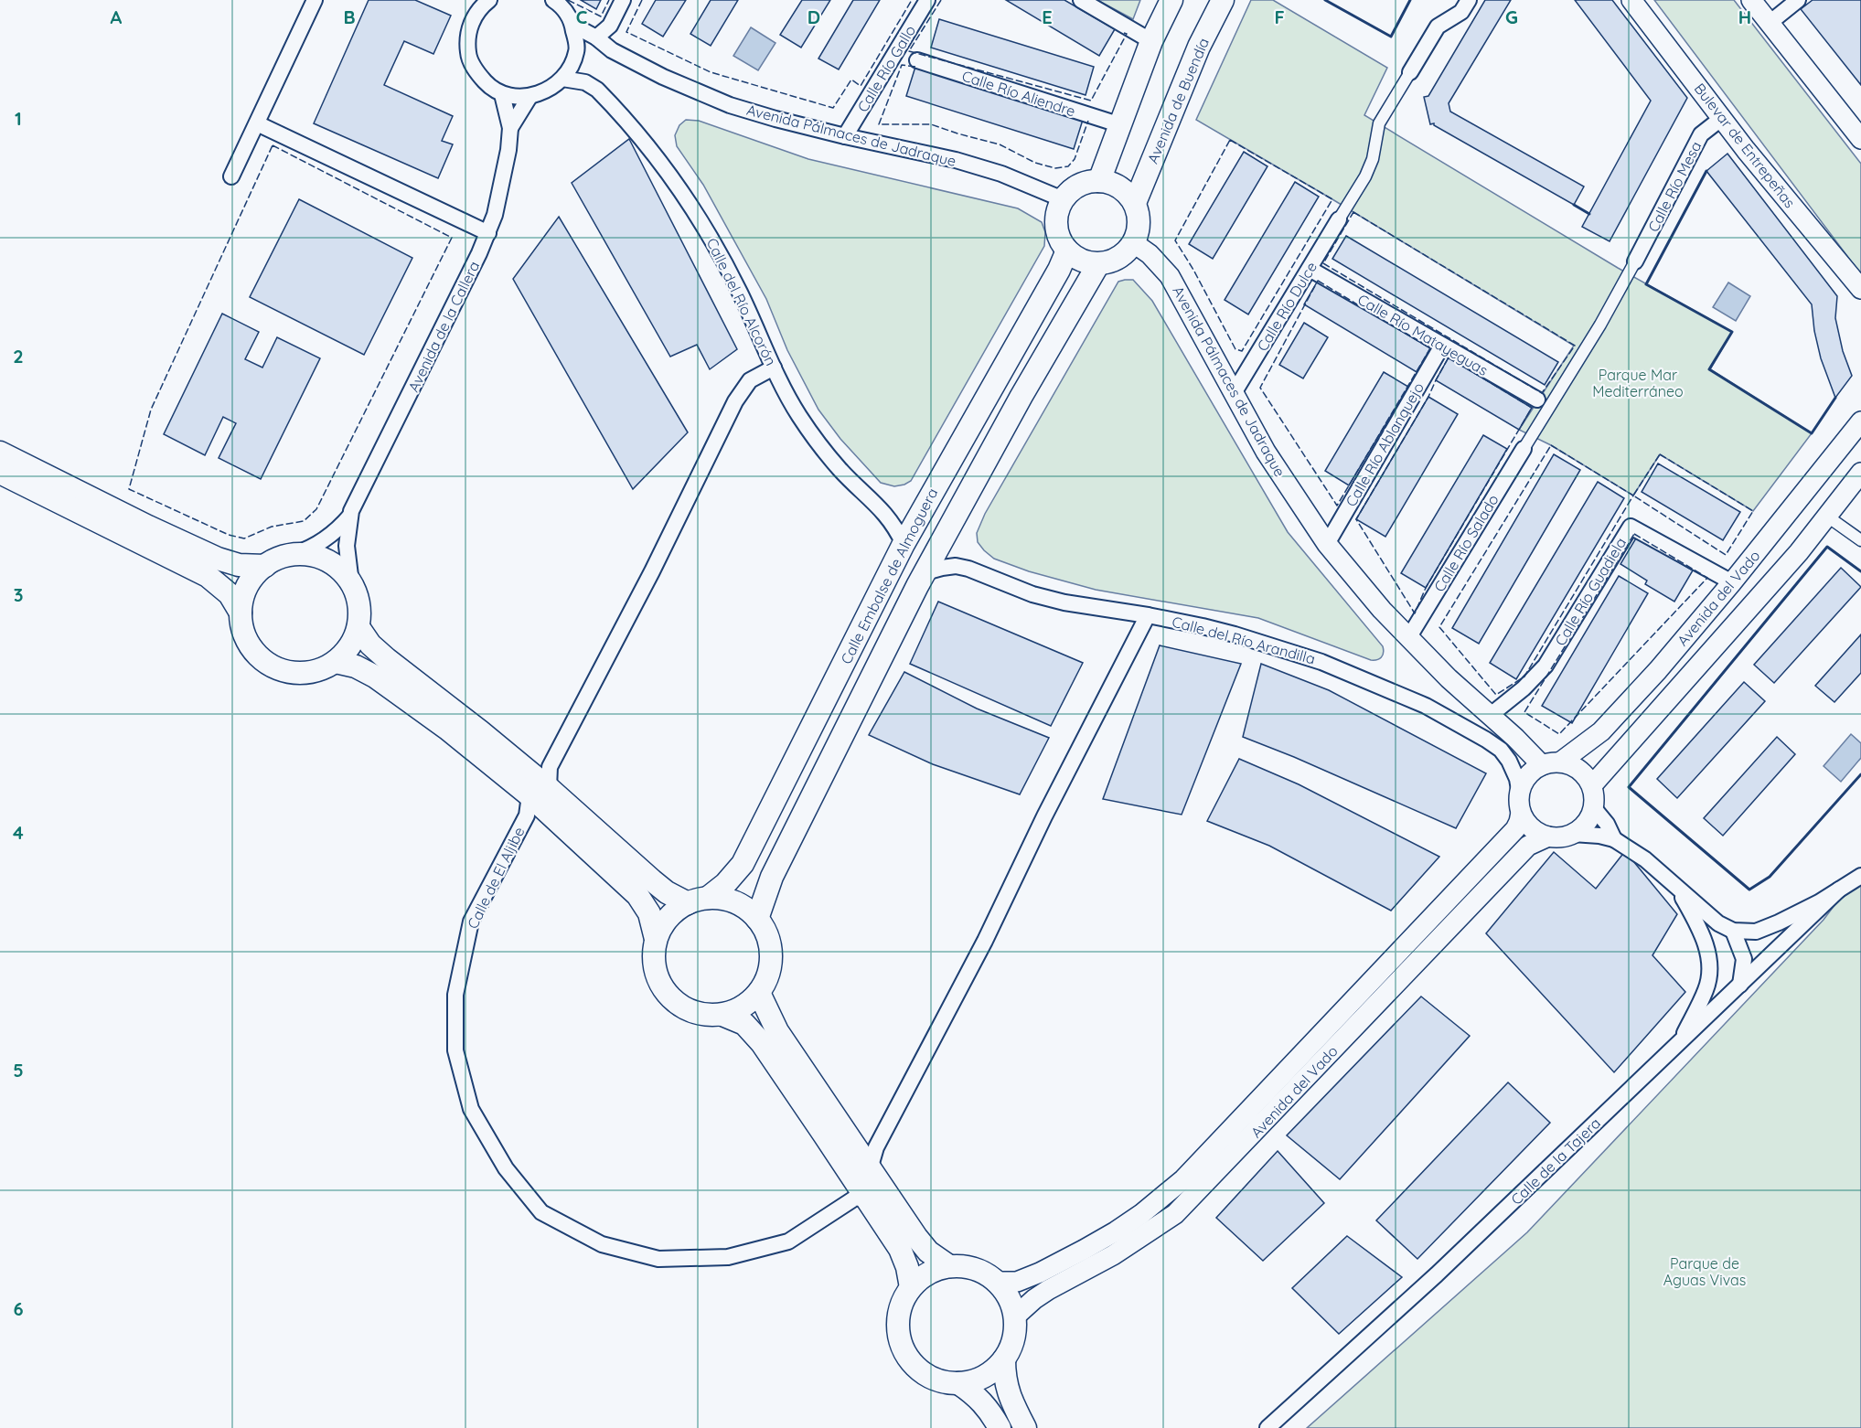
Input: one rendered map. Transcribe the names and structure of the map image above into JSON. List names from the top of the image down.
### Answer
{
  "streets": {
    "main road": ["Avenida de Buendía", "Calle Embalse de Almoguera"],
    "street": [
      "Calle Río Gallo",
      "Calle Río Aliendre",
      "Avenida Pálmaces de Jadraque",
      "Bulevar de Entrepeñas",
      "Calle Río Mesa",
      "Calle del Río Alcorón",
      "Calle Río Dulce",
      "Avenida de la Callera",
      "Calle Río Matayeguas",
      "Calle Río Ablanquejo",
      "Calle Río Salado",
      "Calle Río Guadiela",
      "Avenida del Vado",
      "Calle del Río Arandilla",
      "Calle de El Aljibe",
      "Calle de la Tajera"
    ]
  },
  "crossings": [
    ["Calle Río Gallo", "Avenida Pálmaces de Jadraque"],
    ["Avenida de Buendía", "Avenida Pálmaces de Jadraque"],
    ["Avenida de Buendía", "Calle Embalse de Almoguera"],
    ["Avenida Pálmaces de Jadraque", "Calle Río Dulce"],
    ["Avenida Pálmaces de Jadraque", "Calle Río Ablanquejo"],
    ["Avenida Pálmaces de Jadraque", "Calle Río Salado"],
    ["Avenida Pálmaces de Jadraque", "Calle Embalse de Almoguera"],
    ["Avenida Pálmaces de Jadraque", "Calle Río Guadiela"],
    ["Avenida Pálmaces de Jadraque", "Avenida del Vado"],
    ["Avenida Pálmaces de Jadraque", "Calle del Río Arandilla"],
    ["Bulevar de Entrepeñas", "Calle Río Mesa"],
    ["Calle del Río Alcorón", "Calle Embalse de Almoguera"],
    ["Calle del Río Alcorón", "Calle de El Aljibe"],
    ["Calle Río Dulce", "Calle Río Matayeguas"],
    ["Calle Río Matayeguas", "Calle Río Ablanquejo"],
    ["Calle Embalse de Almoguera", "Calle del Río Arandilla"],
    ["Calle Río Guadiela", "Avenida del Vado"],
    ["Avenida del Vado", "Calle del Río Arandilla"]
  ],
  "parks": ["Parque Mar Mediterráneo", "Parque de Aguas Vivas"],
  "grid": {
    "columns": [
      "A",
      "B",
      "C",
      "D",
      "E",
      "F",
      "G",
      "H"
    ],
    "rows": [
      "1",
      "2",
      "3",
      "4",
      "5",
      "6"
    ]
  }
}
